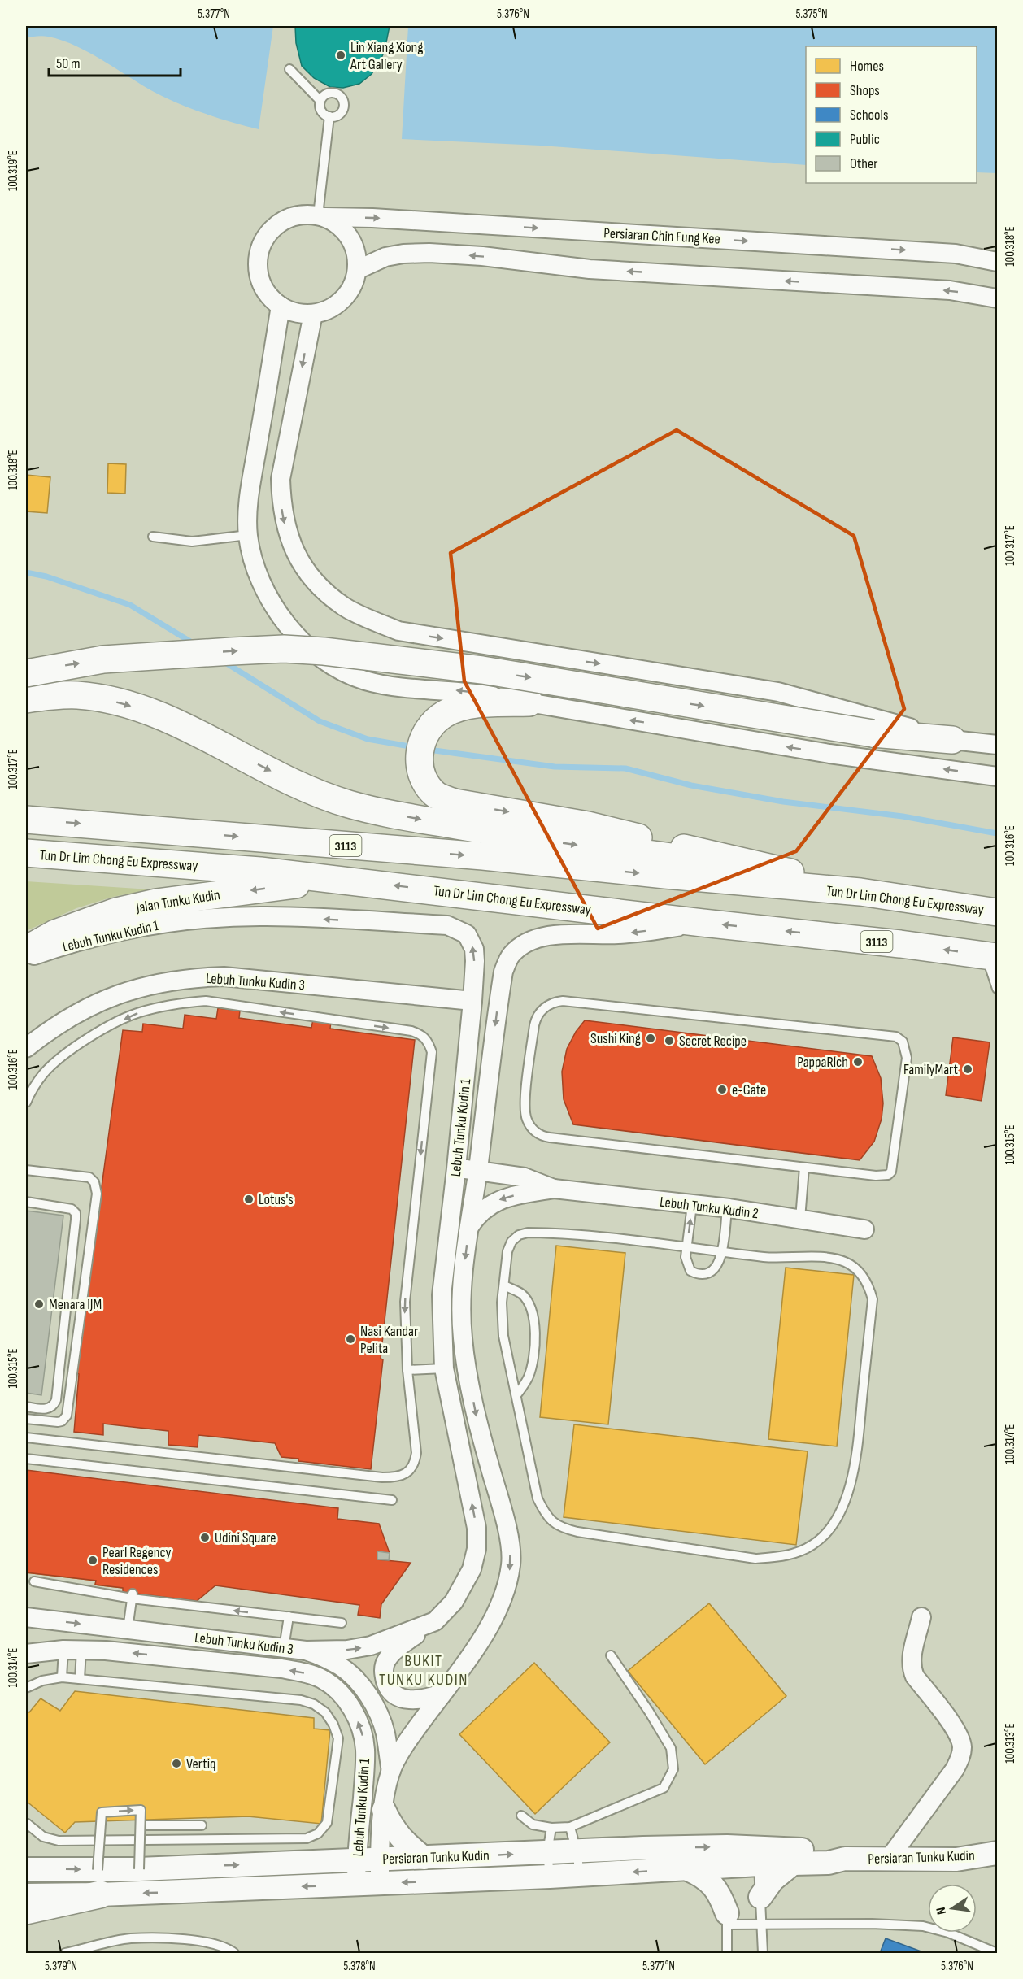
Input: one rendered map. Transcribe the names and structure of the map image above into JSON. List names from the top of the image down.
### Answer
{
  "streets": {
    "highway": ["3113", "Tun Dr Lim Chong Eu Expressway", "Jalan Tunku Kudin"],
    "street": [
      "Persiaran Chin Fung Kee",
      "Lebuh Tunku Kudin 1",
      "Lebuh Tunku Kudin 3",
      "Lebuh Tunku Kudin 2",
      "Persiaran Tunku Kudin"
    ]
  },
  "crossings": [
    ["Tun Dr Lim Chong Eu Expressway", "Jalan Tunku Kudin"],
    ["Tun Dr Lim Chong Eu Expressway", "Lebuh Tunku Kudin 1"],
    ["Lebuh Tunku Kudin 1", "Lebuh Tunku Kudin 3"],
    ["Lebuh Tunku Kudin 1", "Lebuh Tunku Kudin 2"],
    ["Lebuh Tunku Kudin 1", "Persiaran Tunku Kudin"]
  ],
  "districts": ["BUKIT TUNKU KUDIN"],
  "places": [
    "Lin Xiang Xiong Art Gallery",
    "Sushi King",
    "Secret Recipe",
    "PappaRich",
    "FamilyMart",
    "e-Gate",
    "Lotus's",
    "Menara IJM",
    "Nasi Kandar Pelita",
    "Udini Square",
    "Pearl Regency Residences",
    "Vertiq"
  ],
  "legend": [
    "Homes",
    "Shops",
    "Schools",
    "Public",
    "Other"
  ],
  "scale_bar": "50 m",
  "north": "left",
  "coordinates": [
    "5.377°N",
    "5.376°N",
    "5.375°N",
    "100.319°E",
    "100.318°E",
    "100.317°E",
    "100.316°E",
    "100.315°E",
    "100.314°E",
    "100.313°E",
    "5.379°N",
    "5.378°N"
  ]
}
